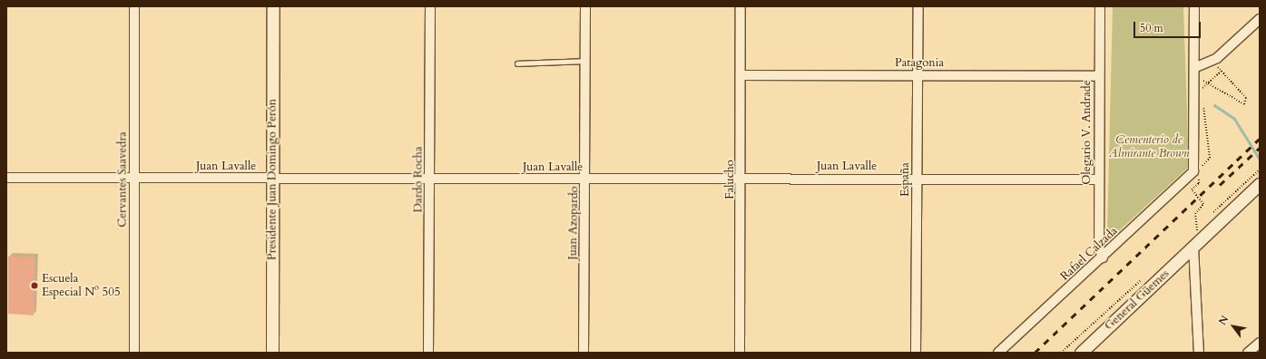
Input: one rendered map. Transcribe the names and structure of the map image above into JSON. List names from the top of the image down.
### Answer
{
  "streets": {
    "street": [
      "Patagonia",
      "Olegario V. Andrade",
      "Juan Lavalle",
      "Cervantes Saavedra",
      "Presidente Juan Domingo Perón",
      "Dardo Rocha",
      "Falucho",
      "España",
      "Juan Azopardo",
      "Rafael Calzada",
      "General Güemes"
    ]
  },
  "crossings": [
    ["Patagonia", "Olegario V. Andrade"],
    ["Patagonia", "Falucho"],
    ["Patagonia", "España"],
    ["Olegario V. Andrade", "Juan Lavalle"],
    ["Olegario V. Andrade", "Rafael Calzada"],
    ["Juan Lavalle", "Cervantes Saavedra"],
    ["Juan Lavalle", "Presidente Juan Domingo Perón"],
    ["Juan Lavalle", "Dardo Rocha"],
    ["Juan Lavalle", "Falucho"],
    ["Juan Lavalle", "España"],
    ["Juan Lavalle", "Juan Azopardo"]
  ],
  "parks": ["Cementerio de Almirante Brown"],
  "places": ["Escuela Especial Nº 505"],
  "scale_bar": "50 m",
  "north": "top left"
}
